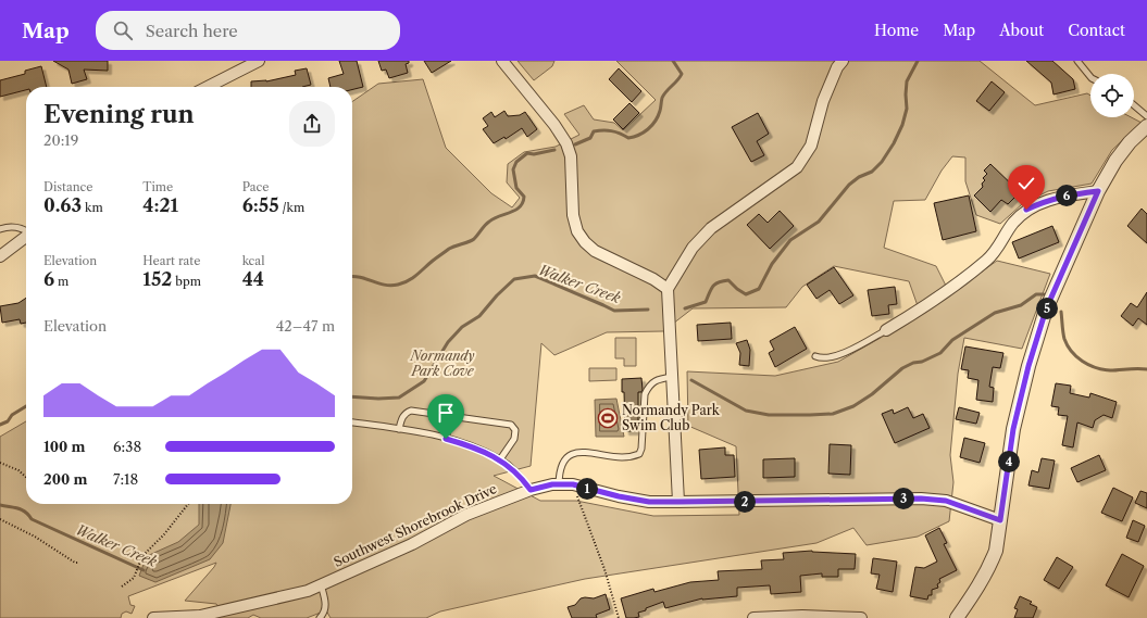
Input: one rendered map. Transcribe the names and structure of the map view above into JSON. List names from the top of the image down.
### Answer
{
  "streets": {
    "street": ["Southwest Shorebrook Drive"]
  },
  "water": ["Walker Creek"],
  "parks": ["Normandy Park Cove"],
  "places": {
    "sports": ["Normandy Park Swim Club"]
  },
  "page": {
    "header": "Map",
    "search": "Search here",
    "nav": [
      "Home",
      "Map",
      "About",
      "Contact"
    ],
    "heading": ["Evening run", "20:19"],
    "stats": [
      ["Distance", "0.63 km"],
      ["Time", "4:21"],
      ["Pace", "6:55 /km"],
      ["Elevation", "6 m"],
      ["Heart rate", "152 bpm"],
      ["kcal", "44"]
    ],
    "pins": [
      "6",
      "5",
      "4",
      "1",
      "3",
      "2"
    ],
    "chart": ["Elevation", "42–47 m"],
    "list": [
      {
        "name": "100 m",
        "note": "6:38"
      },
      {
        "name": "200 m",
        "note": "7:18"
      }
    ]
  }
}
